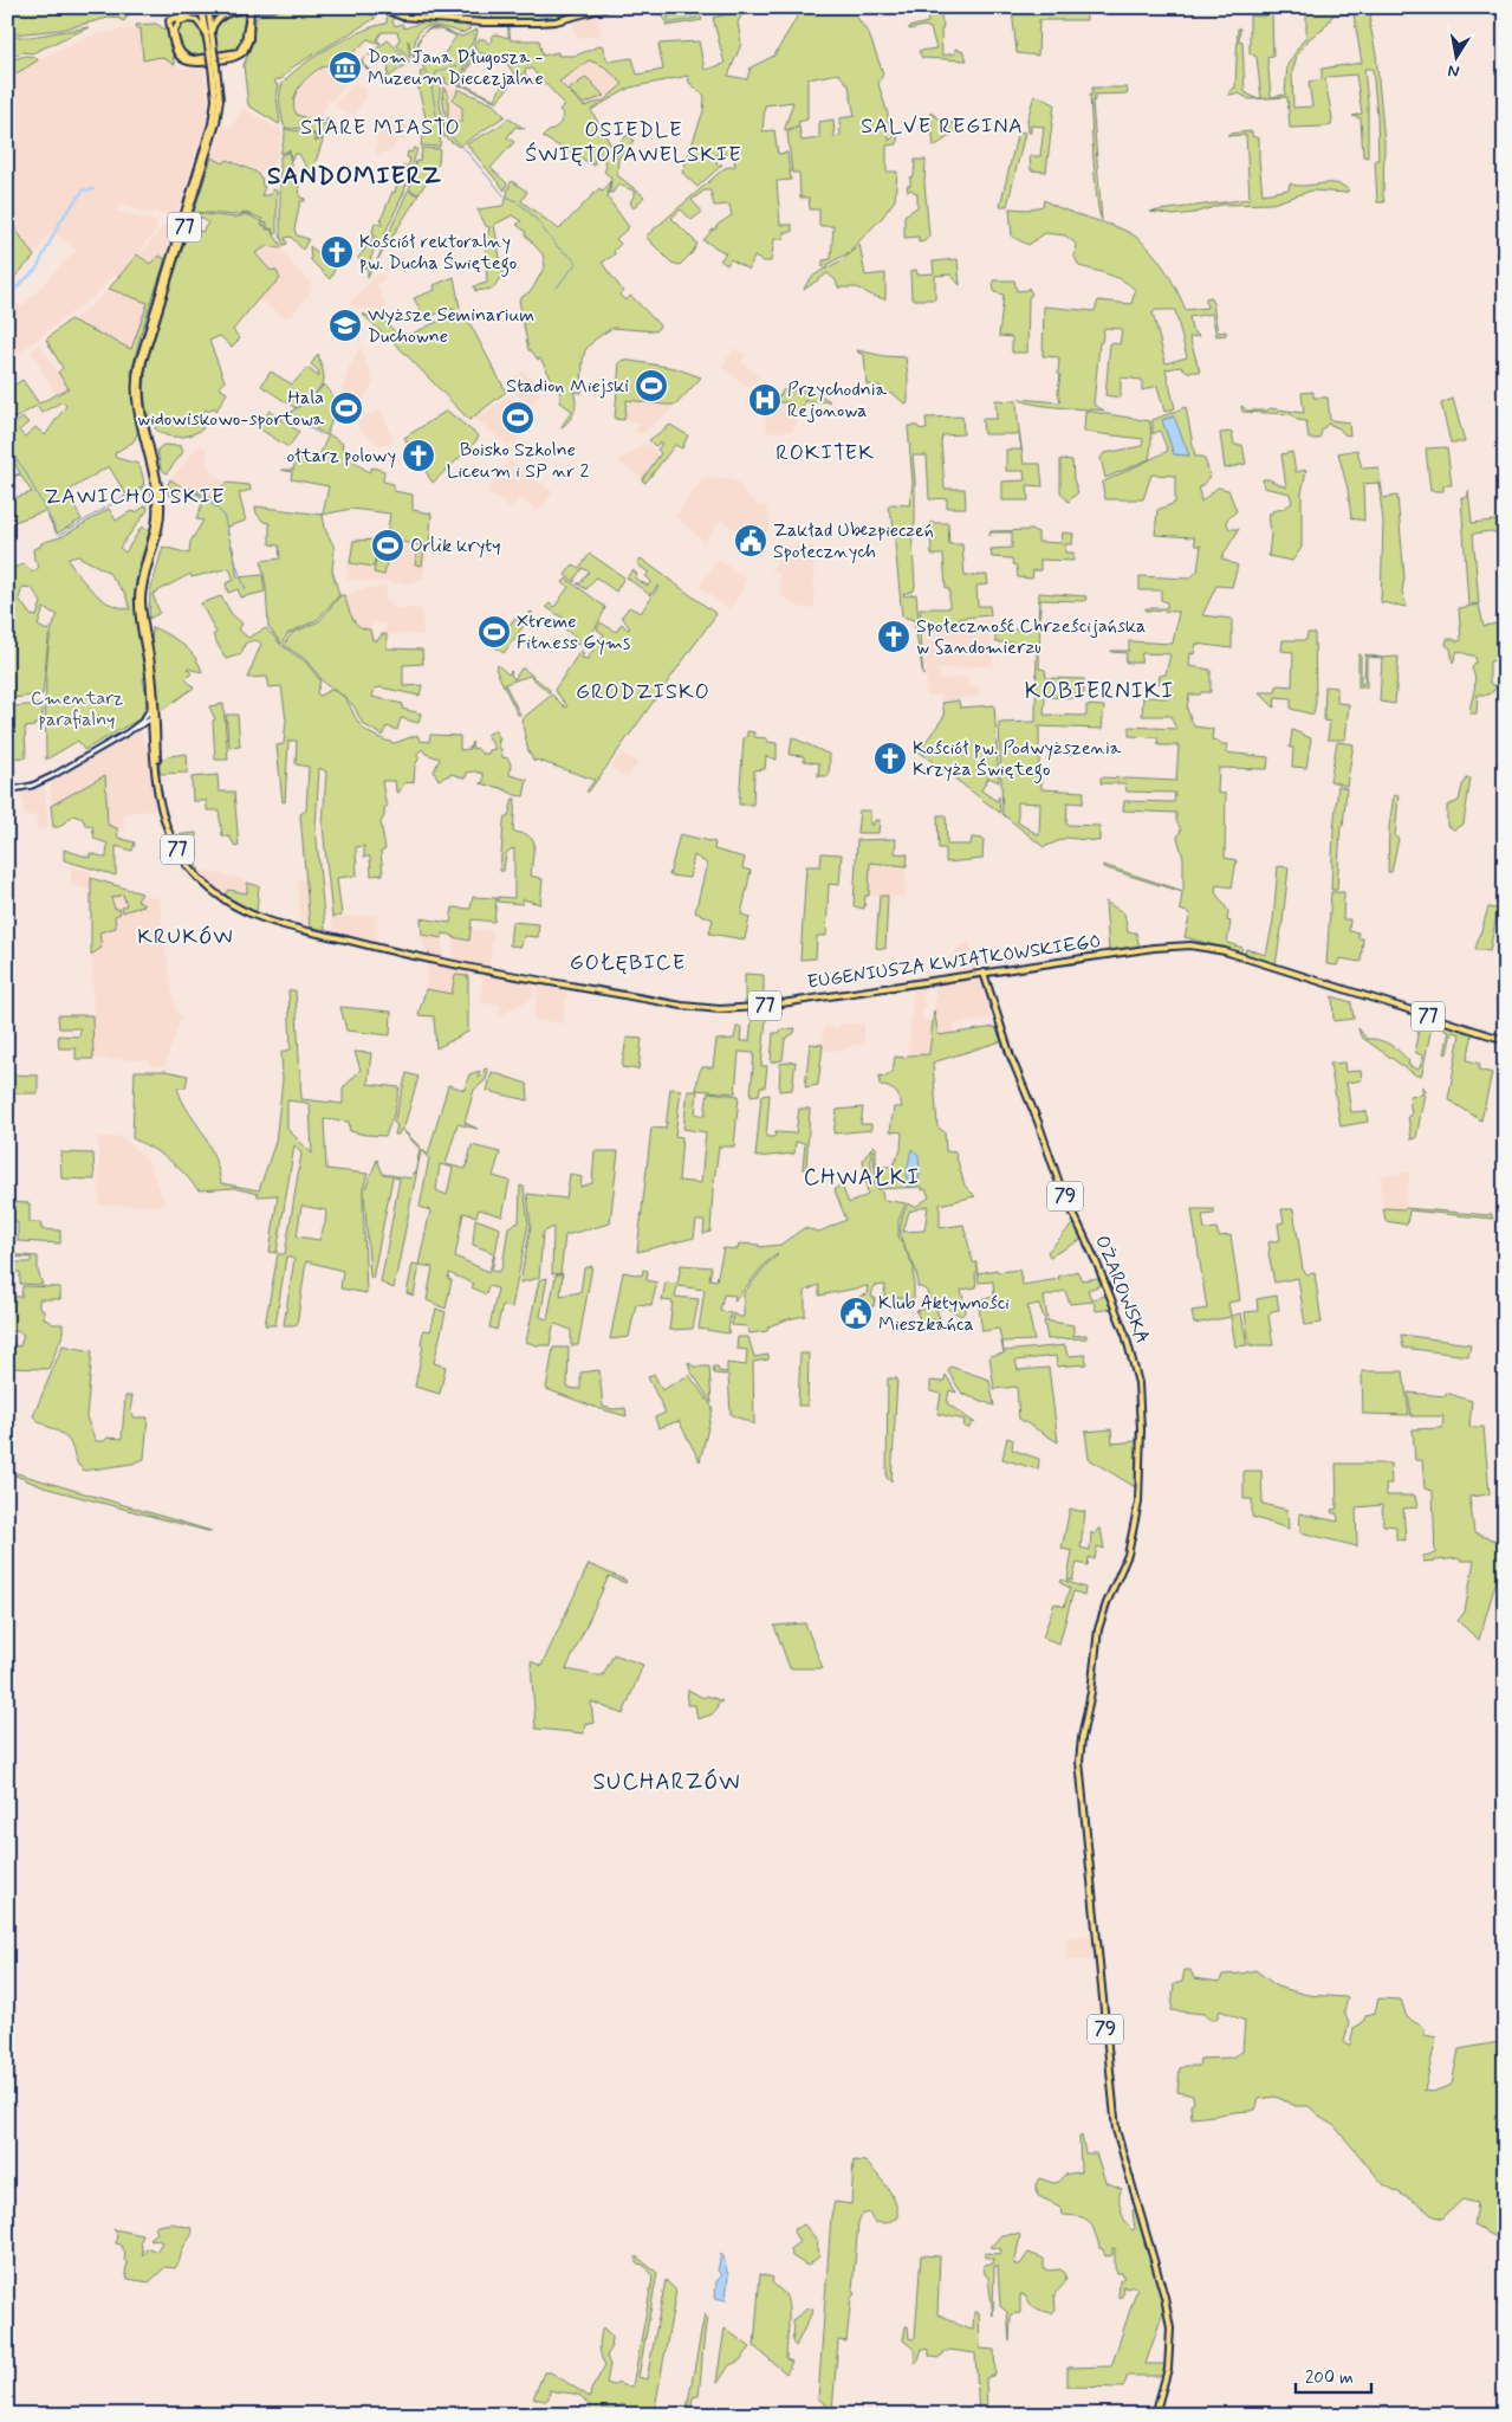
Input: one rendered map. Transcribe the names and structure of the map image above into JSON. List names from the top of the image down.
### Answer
{
  "streets": {
    "main road": [
      "77",
      "EUGENIUSZA KWIATKOWSKIEGO",
      "79",
      "OŻAROWSKA"
    ]
  },
  "crossings": [
    ["77", "EUGENIUSZA KWIATKOWSKIEGO"],
    ["EUGENIUSZA KWIATKOWSKIEGO", "OŻAROWSKA"]
  ],
  "districts": [
    "SALVE REGINA",
    "STARE MIASTO",
    "OSIEDLE ŚWIĘTOPAWELSKIE",
    "SANDOMIERZ",
    "ROKITEK",
    "ZAWICHOJSKIE",
    "KOBIERNIKI",
    "GRODZISKO",
    "KRUKÓW",
    "GOŁĘBICE",
    "CHWAŁKI",
    "SUCHARZÓW"
  ],
  "parks": ["Cmentarz parafialny"],
  "places": {
    "museum": ["Dom Jana Długosza - Muzeum Diecezjalne"],
    "church": [
      "Kościół rektoralny pw. Ducha Świętego",
      "ołtarz polowy",
      "Społeczność Chrześcijańska w Sandomierzu",
      "Kościół pw. Podwyższenia Krzyża Świętego"
    ],
    "school or university": ["Wyższe Seminarium Duchowne"],
    "sports": [
      "Stadion Miejski",
      "Hala widowiskowo-sportowa",
      "Boisko Szkolne Liceum i SP nr 2",
      "Orlik kryty",
      "Xtreme Fitness Gyms"
    ],
    "hospital": ["Przychodnia Rejonowa"],
    "public building": ["Zakład Ubezpieczeń Społecznych", "Klub Aktywności Mieszkańca"]
  },
  "scale_bar": "200 m",
  "north": "bottom"
}
